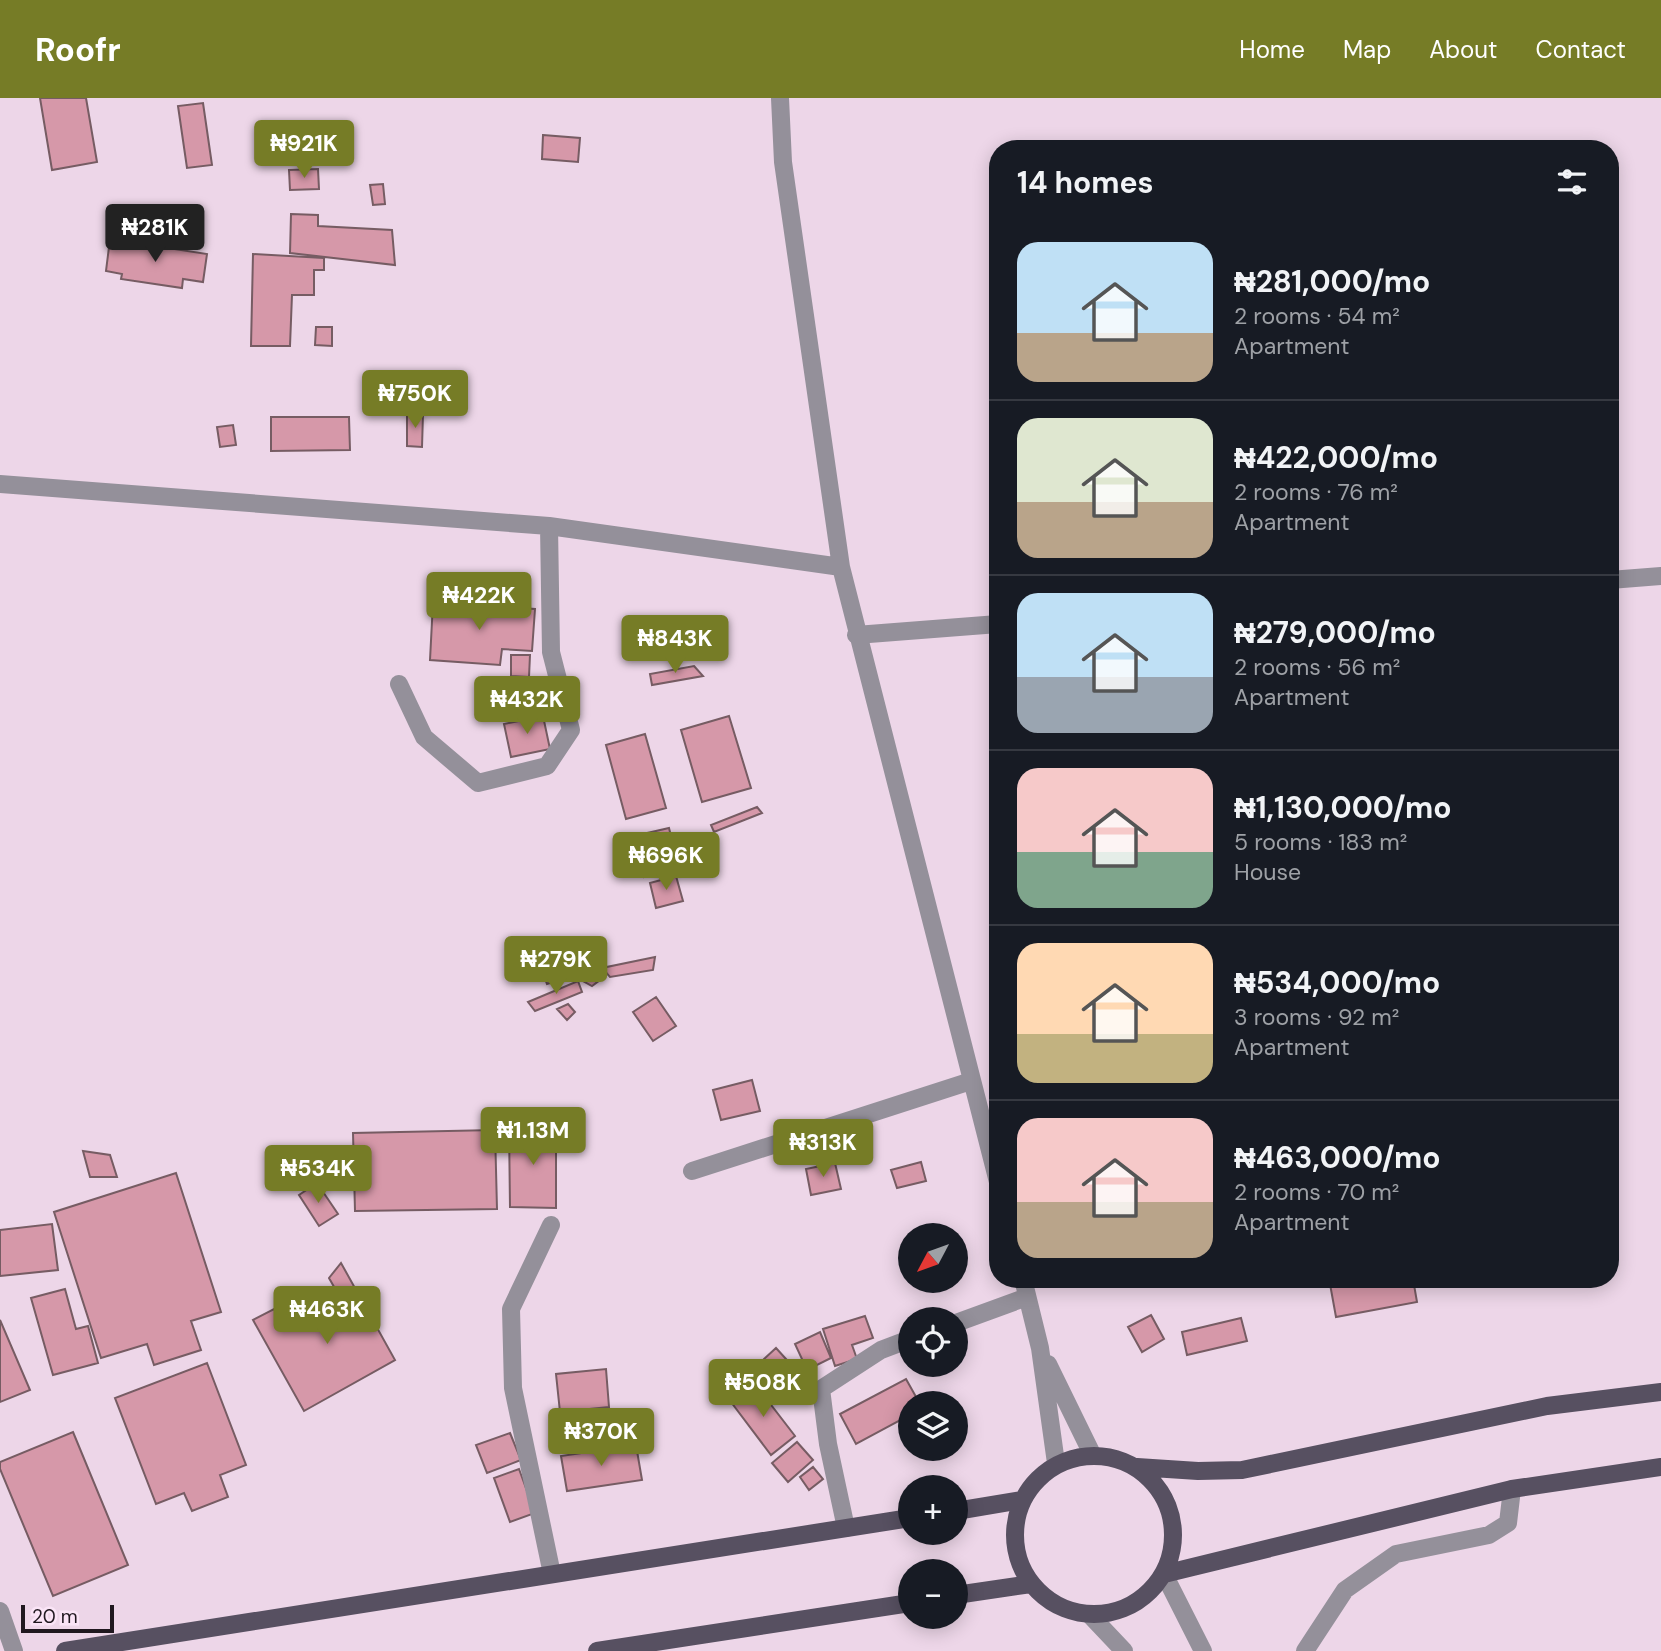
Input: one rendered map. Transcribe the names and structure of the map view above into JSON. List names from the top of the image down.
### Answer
{
  "scale_bar": "20 m",
  "north": "bottom left",
  "page": {
    "header": "Roofr",
    "nav": [
      "Home",
      "Map",
      "About",
      "Contact"
    ],
    "price": [
      "₦921K",
      "₦281K",
      "₦750K",
      "₦422K",
      "₦843K",
      "₦432K",
      "₦696K",
      "₦279K",
      "₦1.13M",
      "₦313K",
      "₦534K",
      "₦463K",
      "₦508K",
      "₦370K"
    ],
    "heading": "14 homes",
    "list": [
      {
        "name": "₦281,000/mo",
        "note": "2 rooms · 54 m² · Apartment"
      },
      {
        "name": "₦422,000/mo",
        "note": "2 rooms · 76 m² · Apartment"
      },
      {
        "name": "₦279,000/mo",
        "note": "2 rooms · 56 m² · Apartment"
      },
      {
        "name": "₦1,130,000/mo",
        "note": "5 rooms · 183 m² · House"
      },
      {
        "name": "₦534,000/mo",
        "note": "3 rooms · 92 m² · Apartment"
      },
      {
        "name": "₦463,000/mo",
        "note": "2 rooms · 70 m² · Apartment"
      }
    ],
    "map_buttons": ["+", "−"],
    "scale": "20 m"
  }
}
